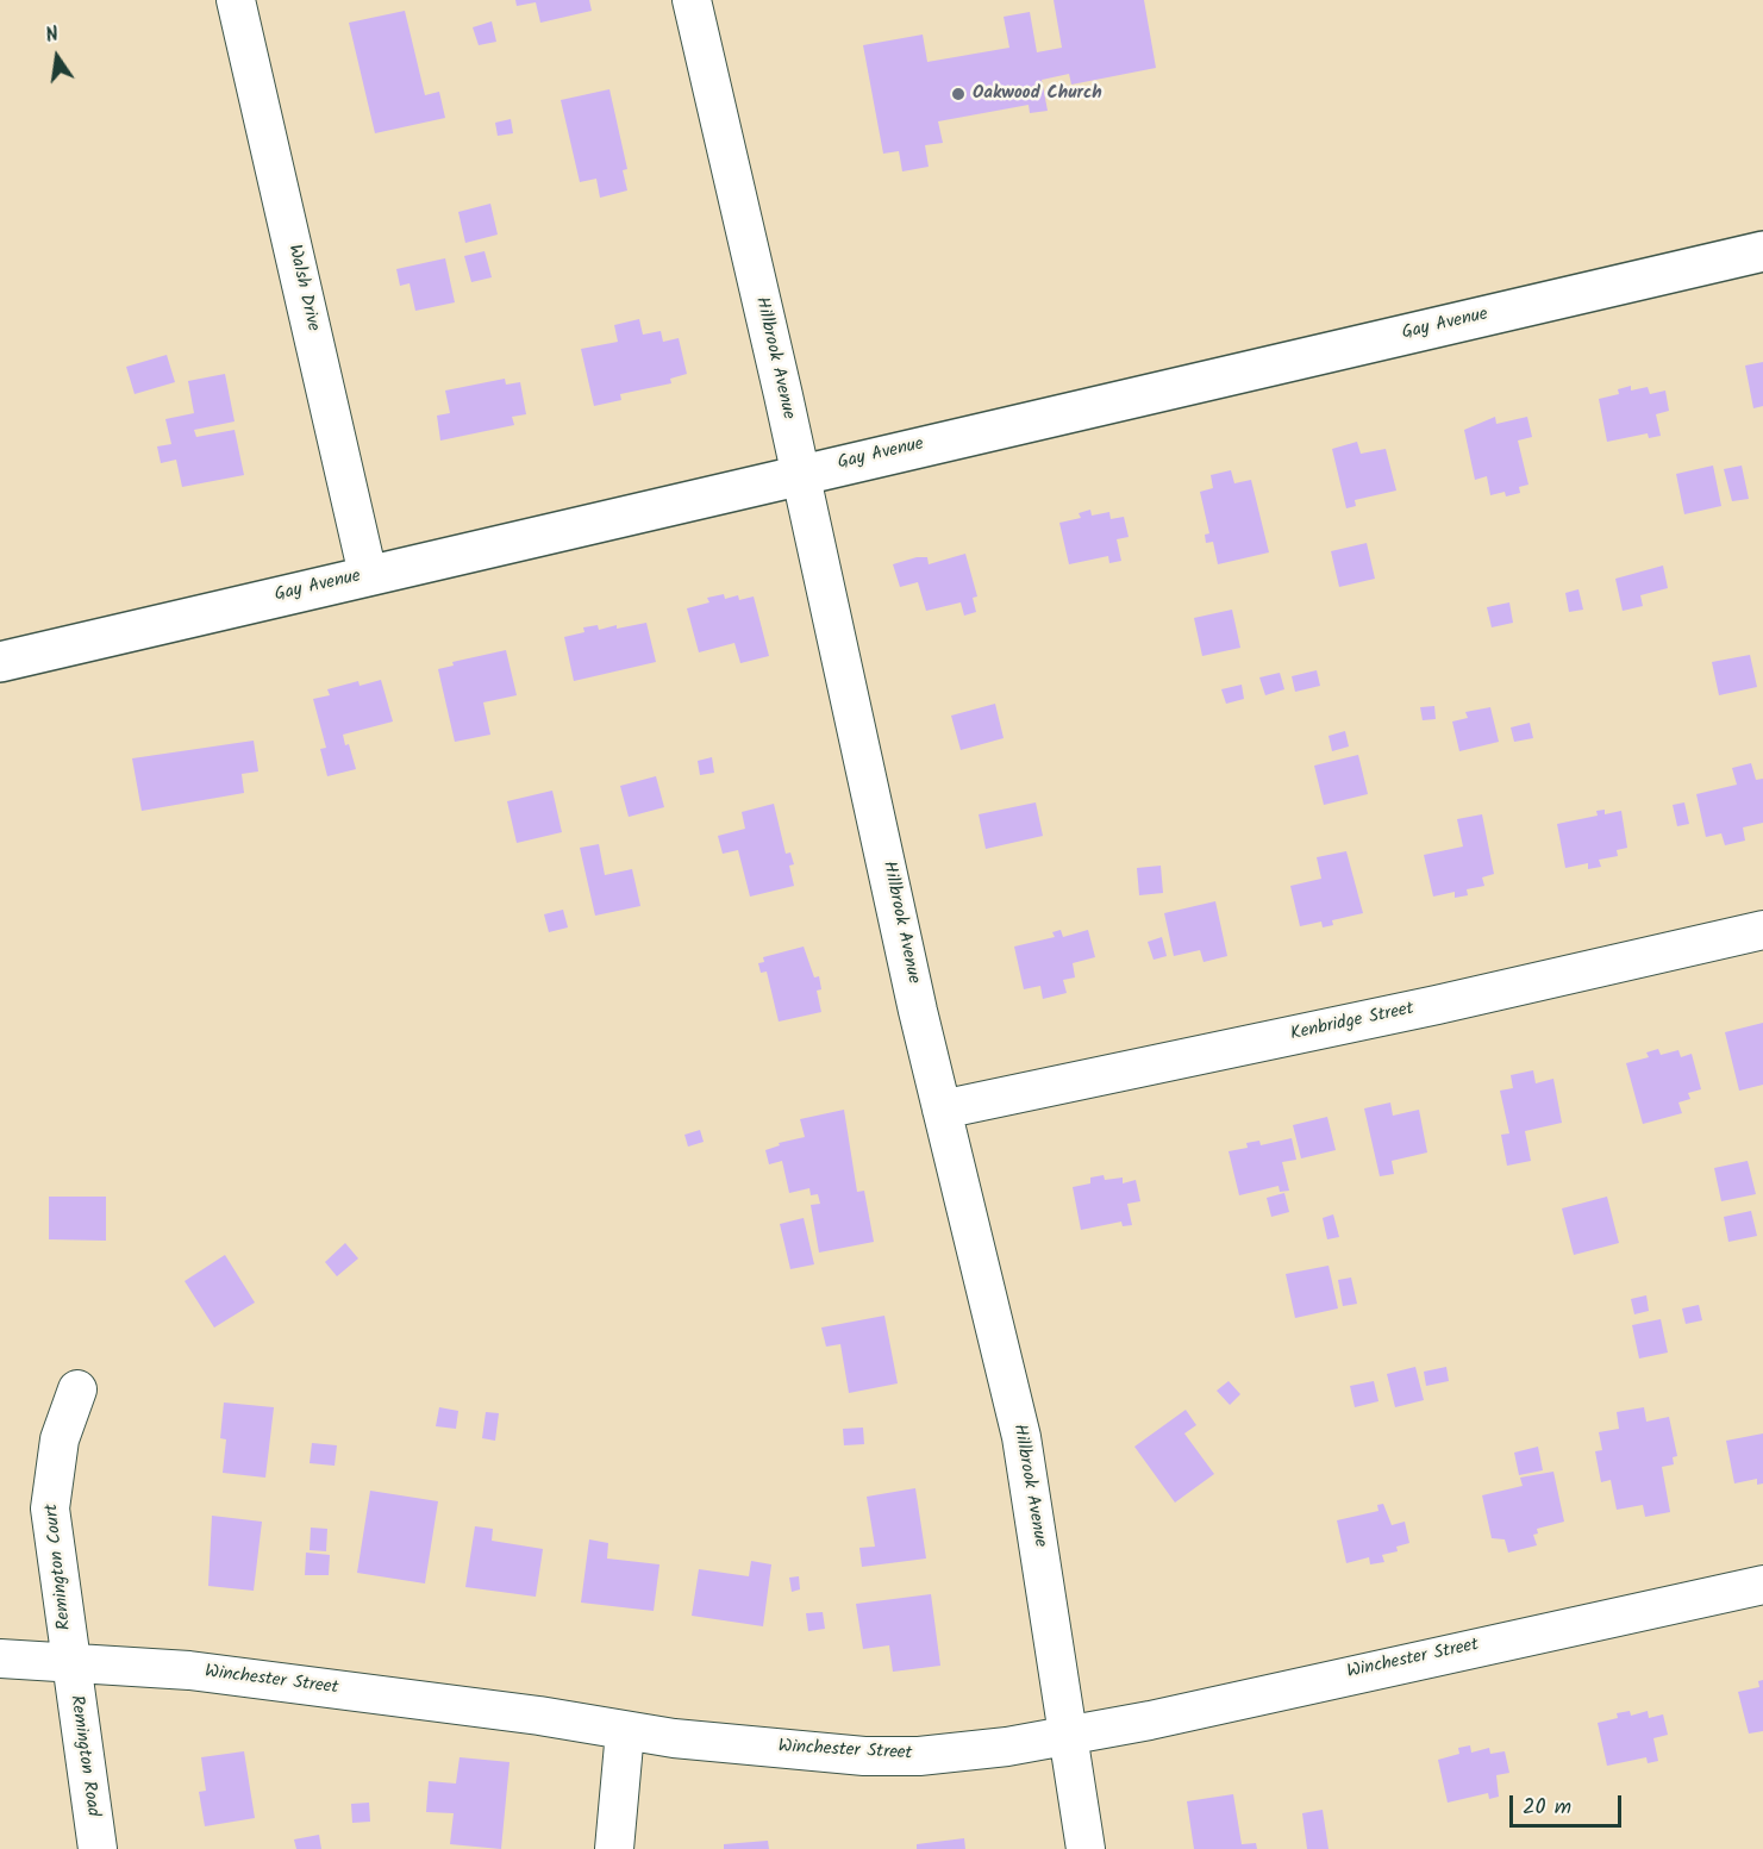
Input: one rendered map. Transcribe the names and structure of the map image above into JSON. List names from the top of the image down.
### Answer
{
  "streets": {
    "street": [
      "Walsh Drive",
      "Gay Avenue",
      "Hillbrook Avenue",
      "Kenbridge Street",
      "Remington Court",
      "Winchester Street",
      "Remington Road"
    ]
  },
  "crossings": [
    ["Walsh Drive", "Gay Avenue"],
    ["Gay Avenue", "Hillbrook Avenue"],
    ["Hillbrook Avenue", "Kenbridge Street"],
    ["Hillbrook Avenue", "Winchester Street"],
    ["Remington Court", "Winchester Street"],
    ["Remington Court", "Remington Road"],
    ["Winchester Street", "Remington Road"]
  ],
  "places": ["Oakwood Church"],
  "scale_bar": "20 m",
  "north": "top"
}
